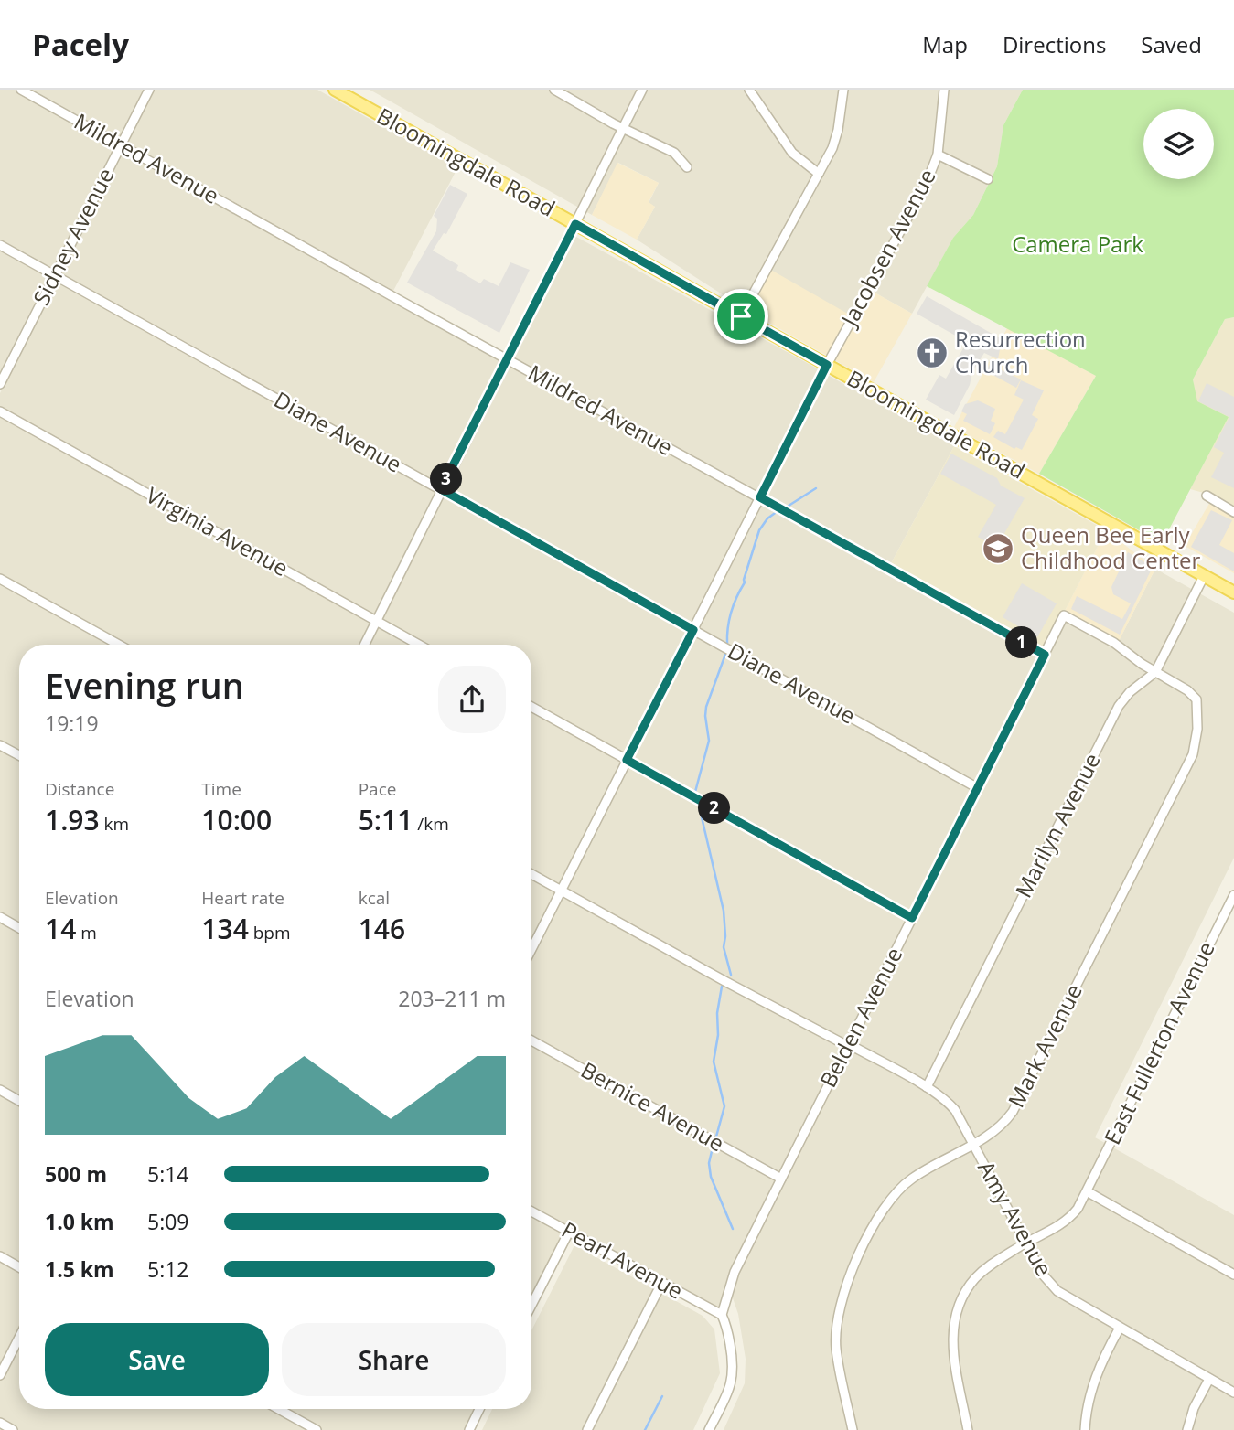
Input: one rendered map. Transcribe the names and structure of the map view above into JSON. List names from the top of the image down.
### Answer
{
  "streets": {
    "main road": ["Bloomingdale Road"],
    "street": [
      "Mildred Avenue",
      "Sidney Avenue",
      "Jacobsen Avenue",
      "Diane Avenue",
      "Virginia Avenue",
      "Marilyn Avenue",
      "Belden Avenue",
      "East Fullerton Avenue",
      "Mark Avenue",
      "Bernice Avenue",
      "Amy Avenue",
      "Pearl Avenue"
    ]
  },
  "crossings": [
    ["Mildred Avenue", "Sidney Avenue"],
    ["Mildred Avenue", "Jacobsen Avenue"],
    ["Mildred Avenue", "Belden Avenue"],
    ["Bloomingdale Road", "Jacobsen Avenue"],
    ["Bloomingdale Road", "Marilyn Avenue"],
    ["Sidney Avenue", "Diane Avenue"],
    ["Jacobsen Avenue", "Diane Avenue"],
    ["Jacobsen Avenue", "Amy Avenue"],
    ["Diane Avenue", "Belden Avenue"],
    ["Marilyn Avenue", "Belden Avenue"],
    ["Marilyn Avenue", "Mark Avenue"],
    ["Marilyn Avenue", "Amy Avenue"],
    ["Belden Avenue", "Mark Avenue"],
    ["Belden Avenue", "Bernice Avenue"],
    ["Belden Avenue", "Amy Avenue"],
    ["Belden Avenue", "Pearl Avenue"],
    ["East Fullerton Avenue", "Amy Avenue"],
    ["Mark Avenue", "Amy Avenue"]
  ],
  "parks": ["Camera Park"],
  "places": {
    "church": ["Resurrection Church"],
    "school or university": ["Queen Bee Early Childhood Center"]
  },
  "page": {
    "header": "Pacely",
    "nav": ["Map", "Directions", "Saved"],
    "pins": ["3", "1", "2"],
    "heading": ["Evening run", "19:19"],
    "stats": [
      ["Distance", "1.93 km"],
      ["Time", "10:00"],
      ["Pace", "5:11 /km"],
      ["Elevation", "14 m"],
      ["Heart rate", "134 bpm"],
      ["kcal", "146"]
    ],
    "chart": ["Elevation", "203–211 m"],
    "list": [
      {
        "name": "500 m",
        "note": "5:14"
      },
      {
        "name": "1.0 km",
        "note": "5:09"
      },
      {
        "name": "1.5 km",
        "note": "5:12"
      }
    ],
    "buttons": ["Save", "Share"]
  }
}
